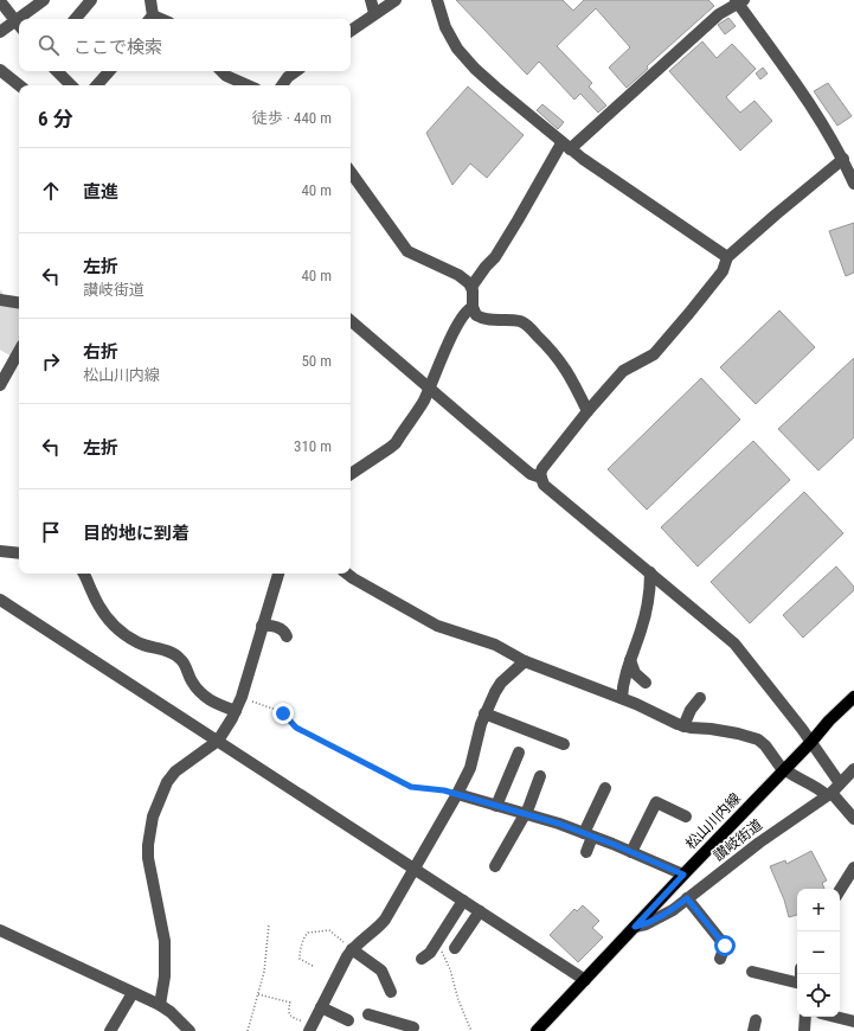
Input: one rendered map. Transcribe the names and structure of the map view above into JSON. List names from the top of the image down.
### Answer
{
  "streets": {
    "main road": ["松山川内線"],
    "street": ["讃岐街道"]
  },
  "crossings": [
    ["松山川内線", "讃岐街道"]
  ],
  "page": {
    "search": "ここで検索",
    "heading": ["6 分", "徒歩 · 440 m"],
    "list": [
      ["直進", "40 m"],
      ["左折", "讃岐街道", "40 m"],
      ["右折", "松山川内線", "50 m"],
      ["左折", "310 m"],
      "目的地に到着"
    ],
    "map_buttons": ["+", "−"]
  }
}
